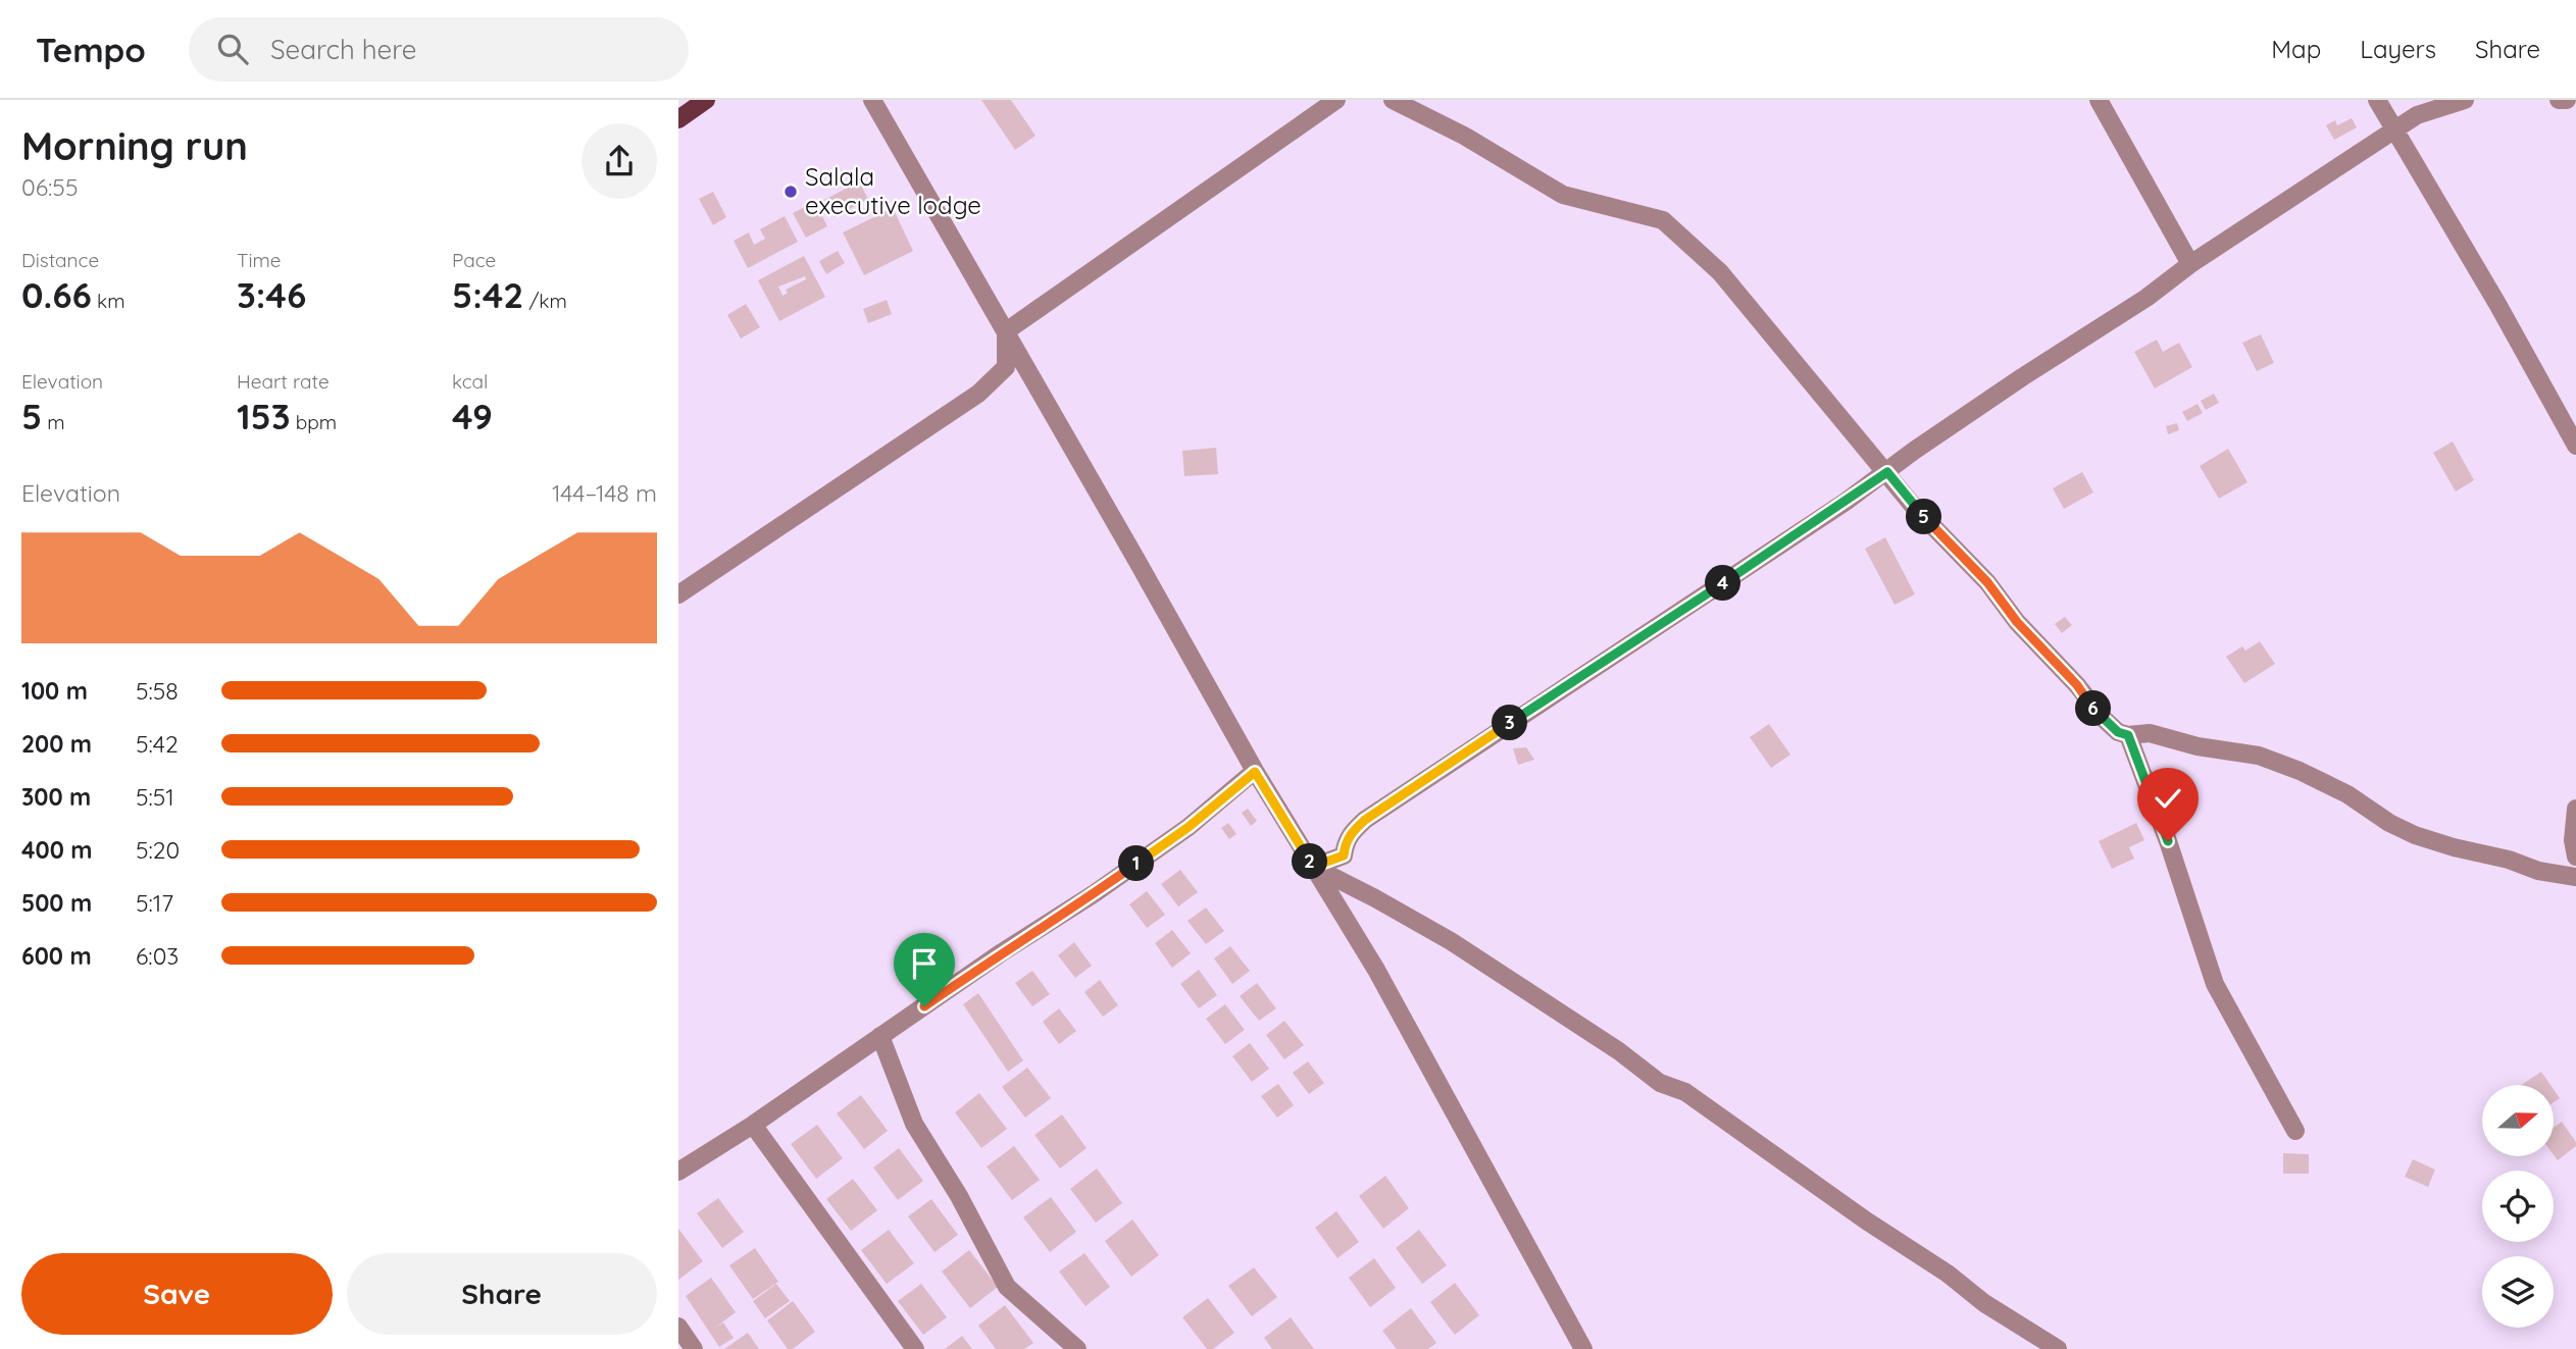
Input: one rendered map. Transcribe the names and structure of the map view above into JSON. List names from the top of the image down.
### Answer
{
  "places": ["Salala executive lodge"],
  "north": "right",
  "page": {
    "header": "Tempo",
    "search": "Search here",
    "nav": ["Map", "Layers", "Share"],
    "heading": ["Morning run", "06:55"],
    "stats": [
      ["Distance", "0.66 km"],
      ["Time", "3:46"],
      ["Pace", "5:42 /km"],
      ["Elevation", "5 m"],
      ["Heart rate", "153 bpm"],
      ["kcal", "49"]
    ],
    "chart": ["Elevation", "144–148 m"],
    "pins": [
      "5",
      "4",
      "6",
      "3",
      "2",
      "1"
    ],
    "list": [
      {
        "name": "100 m",
        "note": "5:58"
      },
      {
        "name": "200 m",
        "note": "5:42"
      },
      {
        "name": "300 m",
        "note": "5:51"
      },
      {
        "name": "400 m",
        "note": "5:20"
      },
      {
        "name": "500 m",
        "note": "5:17"
      },
      {
        "name": "600 m",
        "note": "6:03"
      }
    ],
    "buttons": ["Save", "Share"]
  }
}
